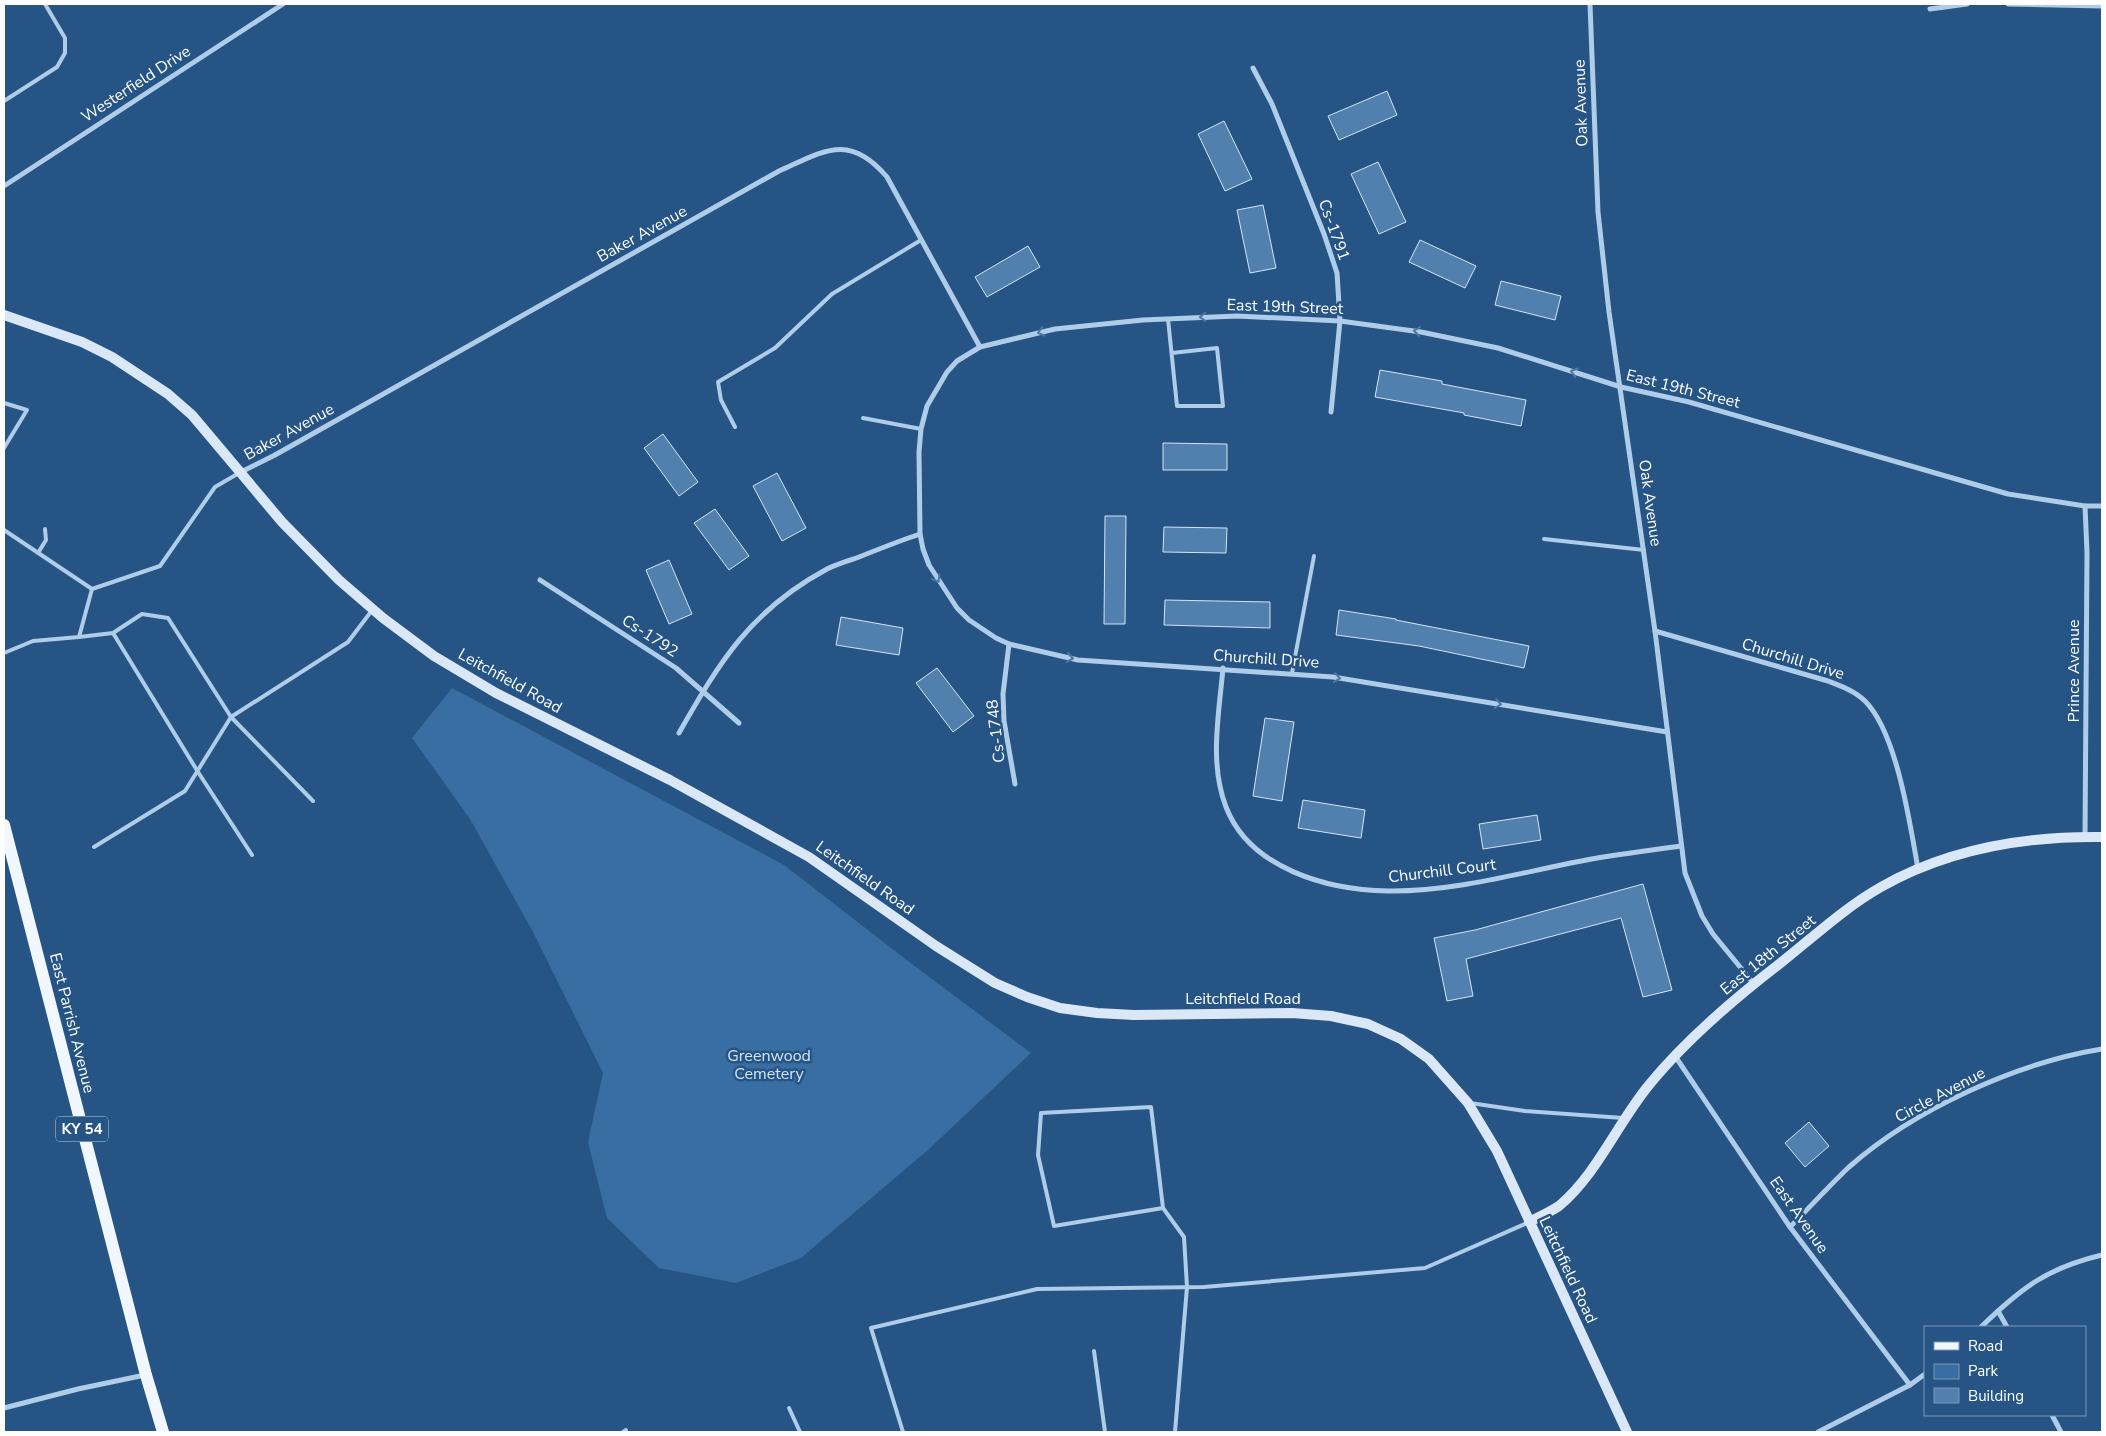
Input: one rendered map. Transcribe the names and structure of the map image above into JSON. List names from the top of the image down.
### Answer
{
  "streets": {
    "main road": ["East Parrish Avenue", "KY 54"],
    "street": [
      "Westerfield Drive",
      "Oak Avenue",
      "Cs-1791",
      "Baker Avenue",
      "East 19th Street",
      "Cs-1792",
      "Churchill Drive",
      "Prince Avenue",
      "Leitchfield Road",
      "Cs-1748",
      "Churchill Court",
      "East 18th Street",
      "Circle Avenue",
      "East Avenue"
    ]
  },
  "crossings": [
    ["Oak Avenue", "East 19th Street"],
    ["Oak Avenue", "Churchill Drive"],
    ["Oak Avenue", "Churchill Court"],
    ["Oak Avenue", "East 18th Street"],
    ["Cs-1791", "East 19th Street"],
    ["Baker Avenue", "East 19th Street"],
    ["Baker Avenue", "Leitchfield Road"],
    ["East 19th Street", "Churchill Drive"],
    ["East 19th Street", "Prince Avenue"],
    ["Churchill Drive", "Cs-1748"],
    ["Churchill Drive", "Churchill Court"],
    ["Churchill Drive", "East 18th Street"],
    ["Prince Avenue", "East 18th Street"],
    ["Leitchfield Road", "East 18th Street"],
    ["East 18th Street", "East Avenue"],
    ["Circle Avenue", "East Avenue"]
  ],
  "one_way": ["East 19th Street", "Churchill Drive"],
  "parks": ["Greenwood Cemetery"],
  "legend": ["Road", "Park", "Building"]
}
